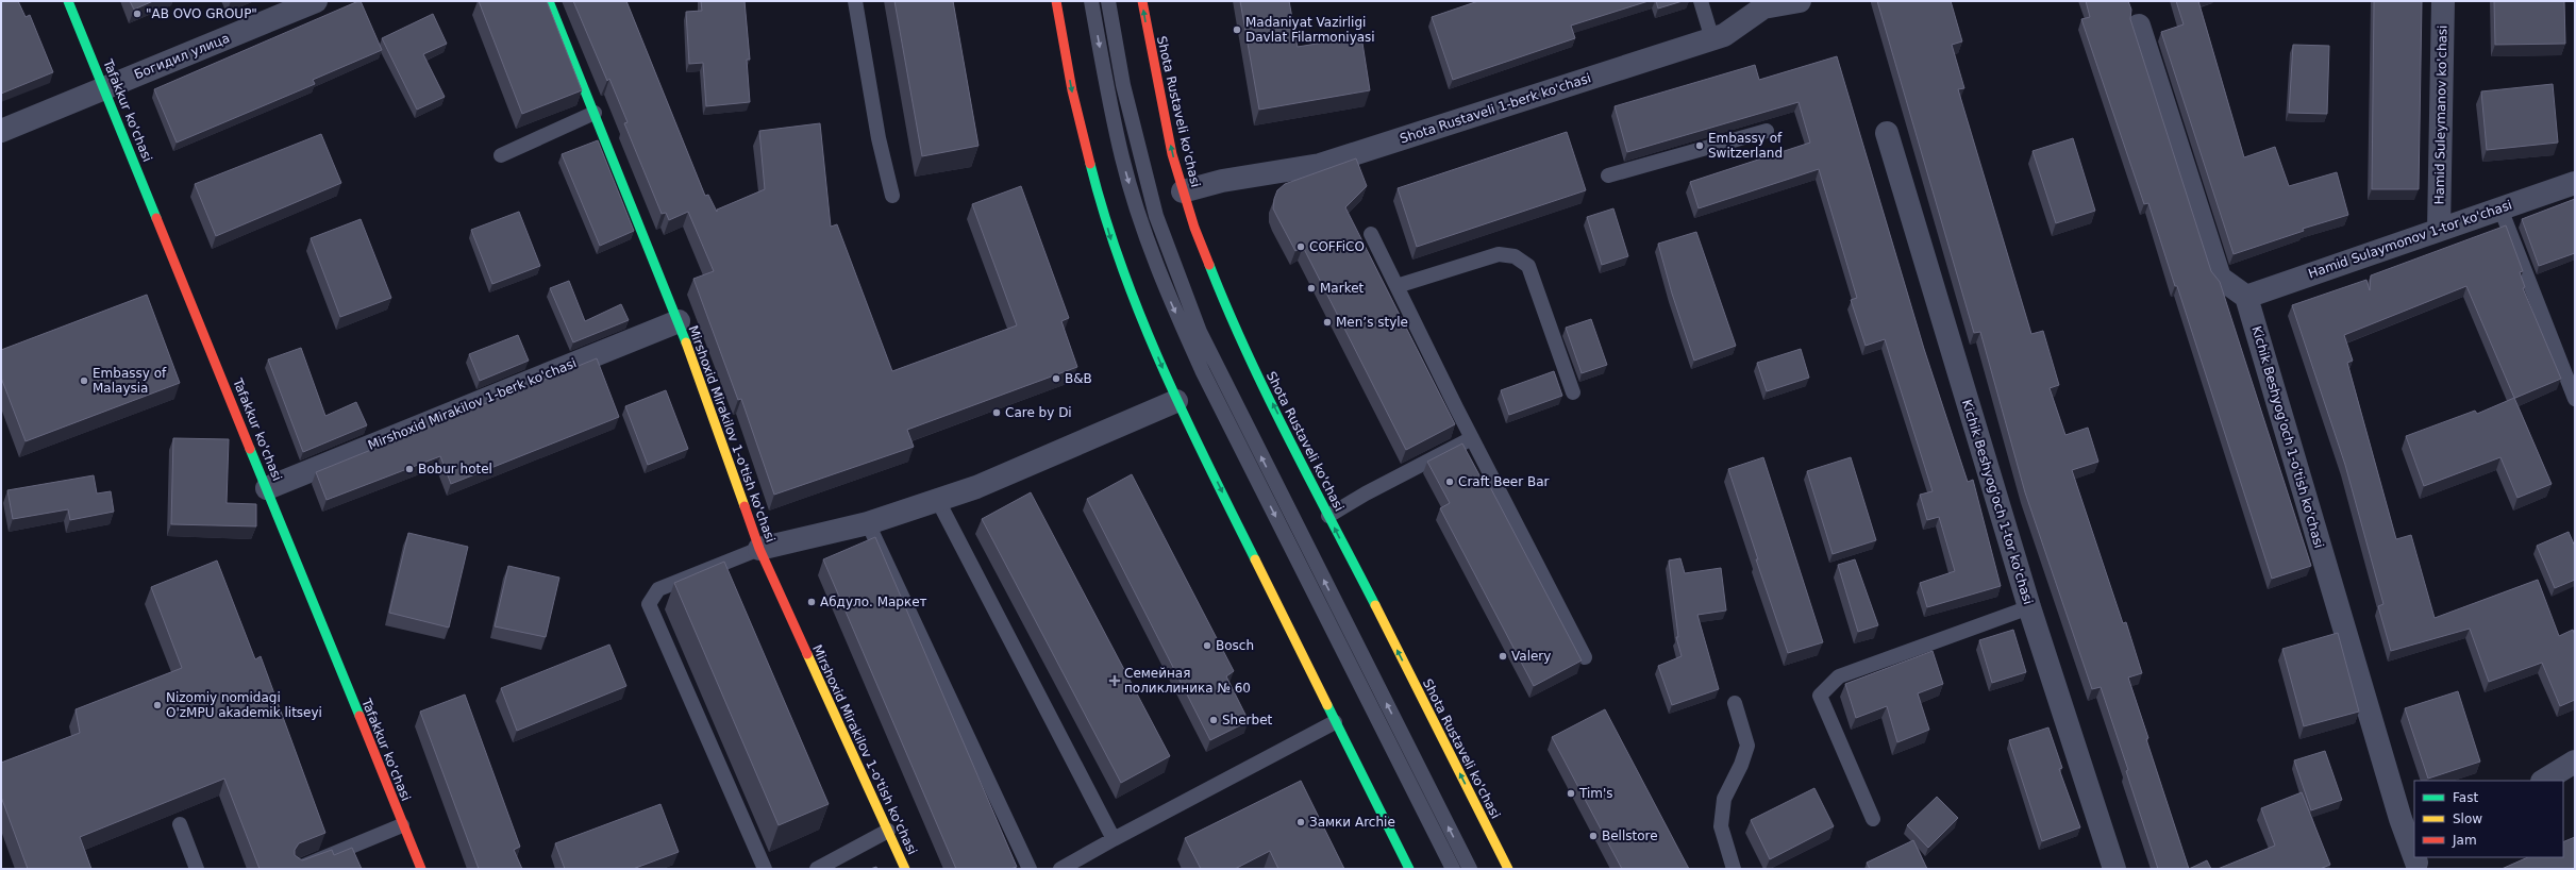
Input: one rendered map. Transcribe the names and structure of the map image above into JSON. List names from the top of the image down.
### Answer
{
  "streets": {
    "street": [
      "Богидил улица",
      "Shota Rustaveli 1-berk ko'chasi",
      "Tafakkur ko'chasi",
      "Shota Rustaveli ko'chasi",
      "Hamid Suleymanov ko'chasi",
      "Hamid Sulaymonov 1-tor ko'chasi",
      "Mirshoxid Mirakilov 1-berk ko'chasi",
      "Mirshoxid Mirakilov 1-o'tish ko'chasi",
      "Kichik Beshyog'och 1-o'tish ko'chasi",
      "Kichik Beshyog'och 1-tor ko'chasi"
    ]
  },
  "crossings": [
    ["Богидил улица", "Tafakkur ko'chasi"],
    ["Shota Rustaveli 1-berk ko'chasi", "Shota Rustaveli ko'chasi"],
    ["Tafakkur ko'chasi", "Mirshoxid Mirakilov 1-berk ko'chasi"],
    ["Hamid Suleymanov ko'chasi", "Hamid Sulaymonov 1-tor ko'chasi"],
    ["Hamid Sulaymonov 1-tor ko'chasi", "Kichik Beshyog'och 1-o'tish ko'chasi"],
    ["Mirshoxid Mirakilov 1-berk ko'chasi", "Mirshoxid Mirakilov 1-o'tish ko'chasi"]
  ],
  "places": {
    "other": [
      "\"AB OVO GROUP\"",
      "Madaniyat Vazirligi Davlat Filarmoniyasi",
      "Embassy of Switzerland",
      "COFFiCO",
      "Market",
      "Men’s style",
      "B&B",
      "Embassy of Malaysia",
      "Care by Di",
      "Bobur hotel",
      "Craft Beer Bar",
      "Абдуло. Маркет",
      "Bosch",
      "Valery",
      "Nizomiy nomidagi O'zMPU akademik litseyi",
      "Sherbet",
      "Tim's",
      "Замки Archie",
      "Bellstore"
    ],
    "health": ["Семейная поликлиника № 60"]
  },
  "legend": ["Fast", "Slow", "Jam"]
}
